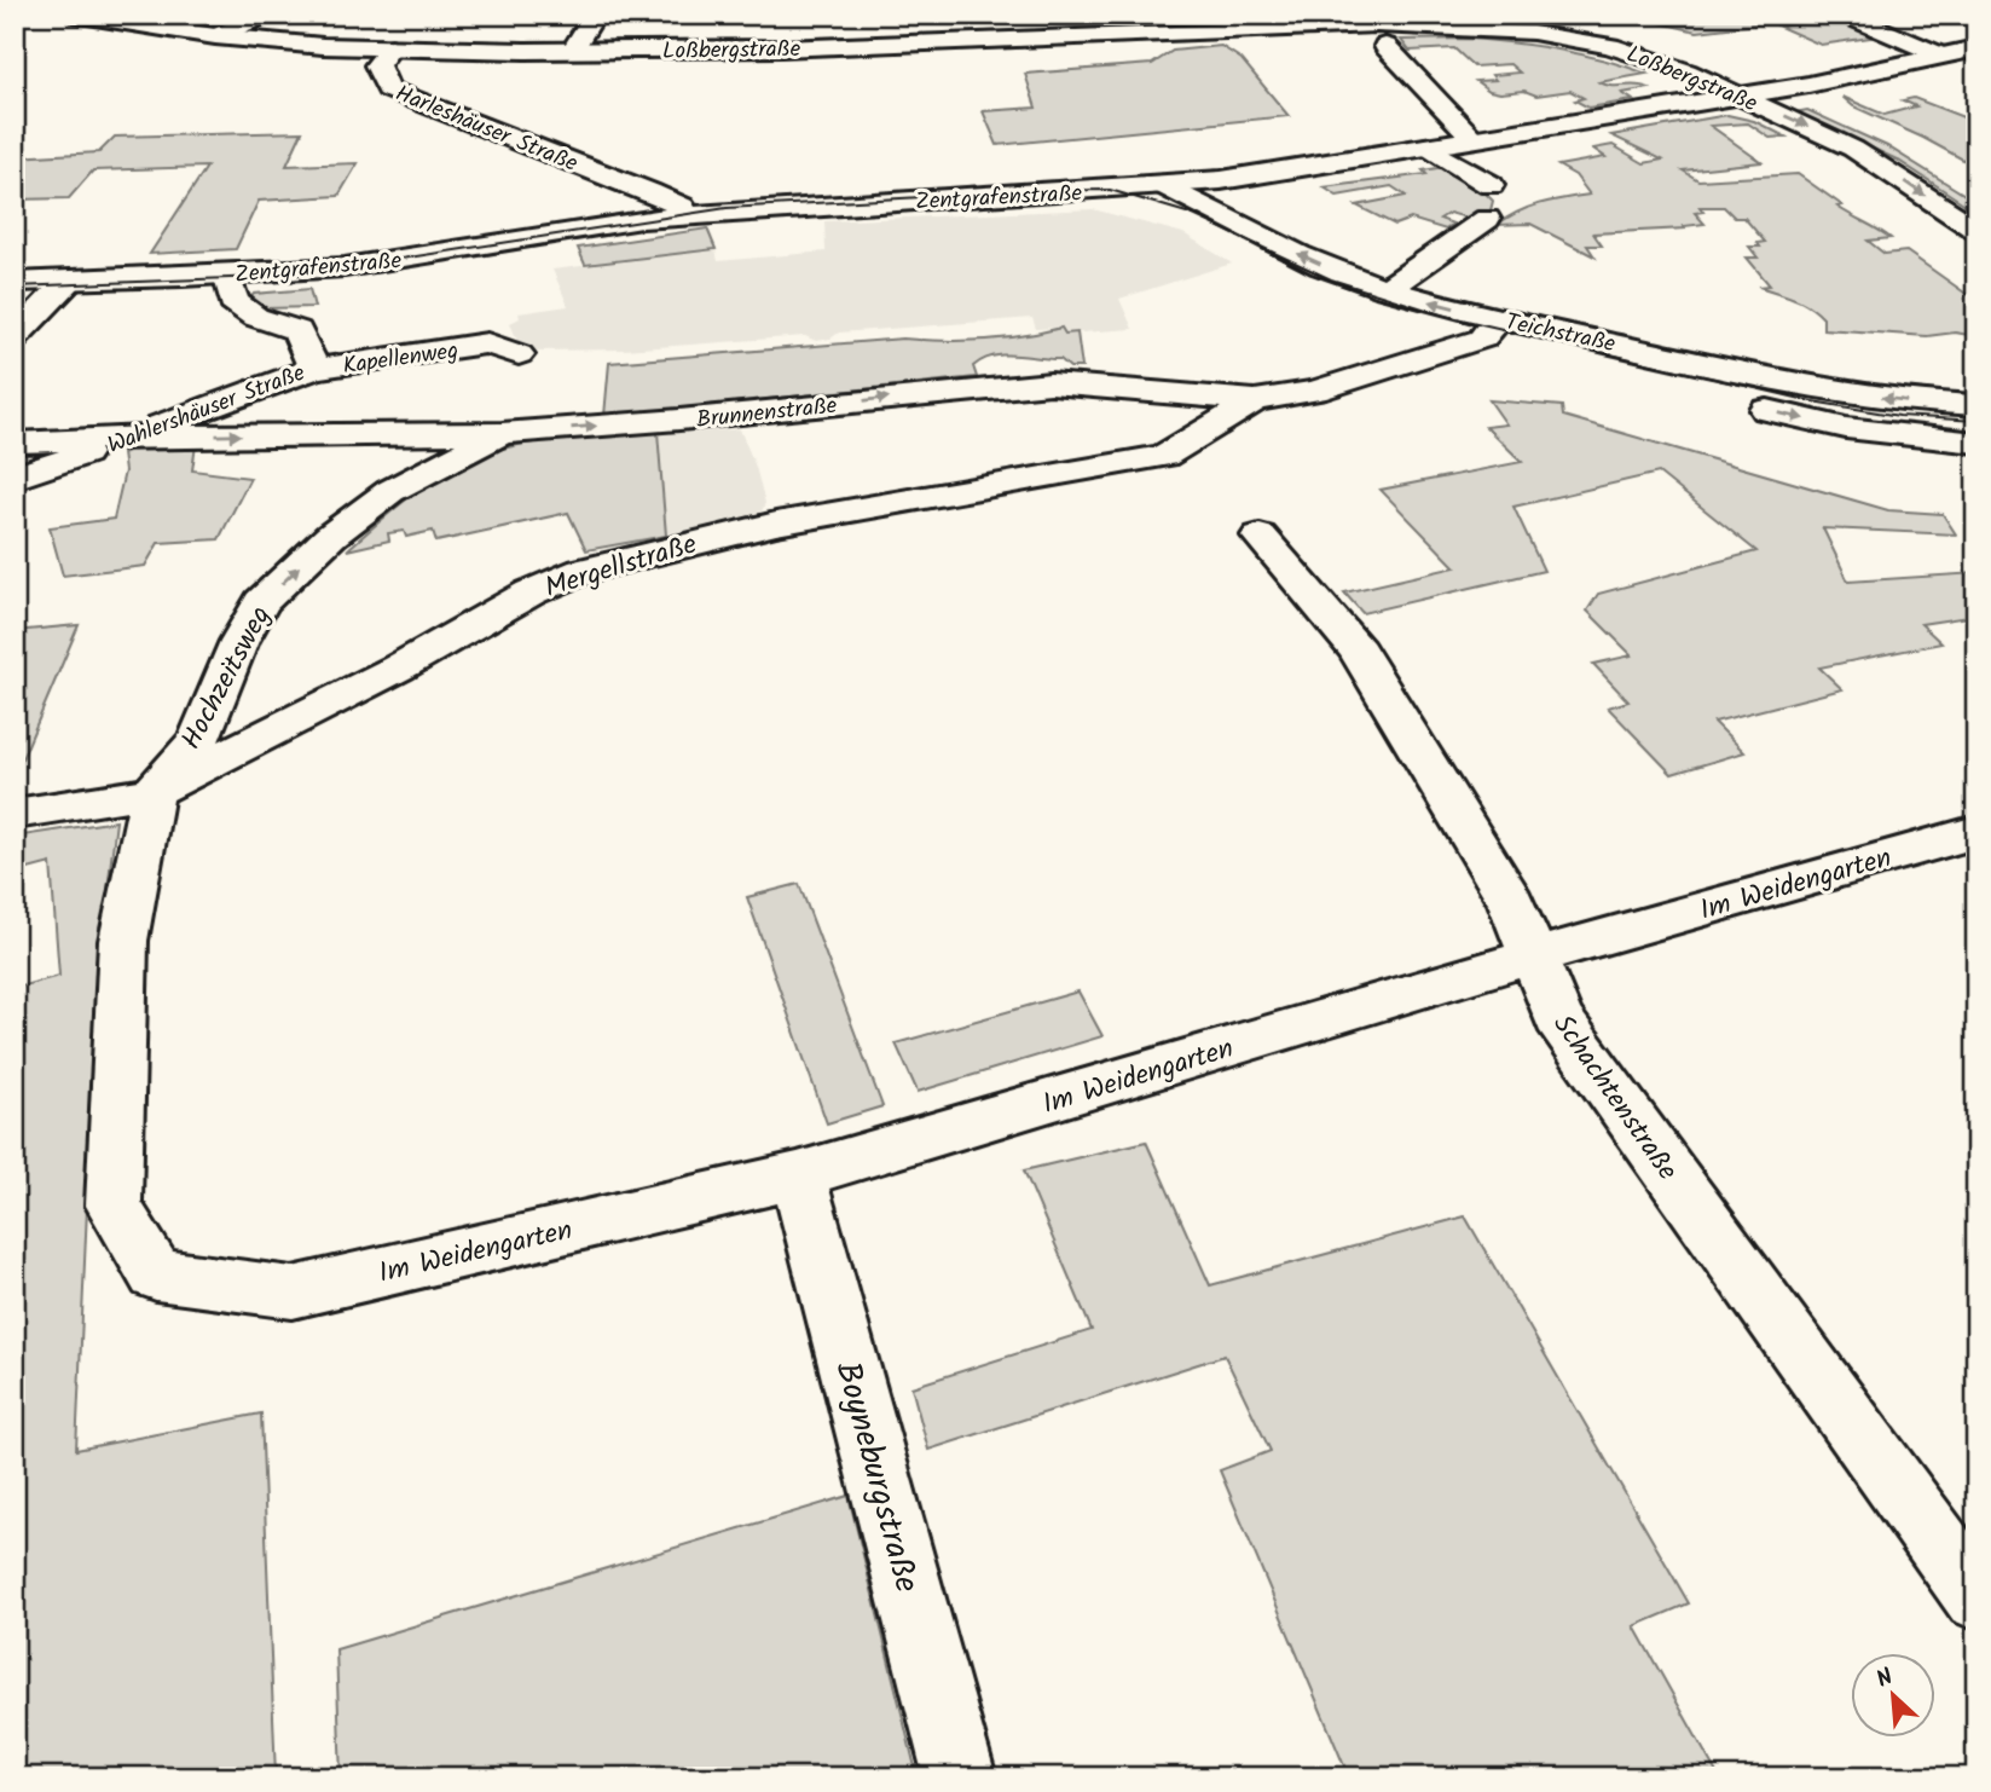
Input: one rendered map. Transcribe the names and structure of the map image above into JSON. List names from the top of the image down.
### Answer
{
  "streets": {
    "street": [
      "Loßbergstraße",
      "Harleshäuser Straße",
      "Zentgrafenstraße",
      "Teichstraße",
      "Kapellenweg",
      "Wahlershäuser Straße",
      "Brunnenstraße",
      "Mergellstraße",
      "Hochzeitsweg",
      "Im Weidengarten",
      "Schachtenstraße",
      "Boyneburgstraße"
    ]
  },
  "crossings": [
    ["Loßbergstraße", "Harleshäuser Straße"],
    ["Loßbergstraße", "Zentgrafenstraße"],
    ["Harleshäuser Straße", "Zentgrafenstraße"],
    ["Zentgrafenstraße", "Teichstraße"],
    ["Zentgrafenstraße", "Wahlershäuser Straße"],
    ["Teichstraße", "Brunnenstraße"],
    ["Kapellenweg", "Wahlershäuser Straße"],
    ["Wahlershäuser Straße", "Brunnenstraße"],
    ["Brunnenstraße", "Mergellstraße"],
    ["Brunnenstraße", "Hochzeitsweg"],
    ["Mergellstraße", "Hochzeitsweg"],
    ["Mergellstraße", "Im Weidengarten"],
    ["Hochzeitsweg", "Im Weidengarten"],
    ["Im Weidengarten", "Schachtenstraße"],
    ["Im Weidengarten", "Boyneburgstraße"]
  ],
  "one_way": ["Brunnenstraße", "Hochzeitsweg"],
  "north": "top left"
}
